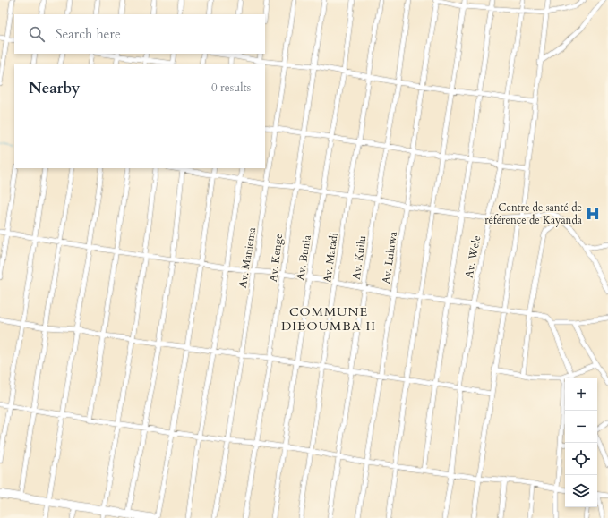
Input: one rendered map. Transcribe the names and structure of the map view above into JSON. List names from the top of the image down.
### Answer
{
  "streets": {
    "street": [
      "Av. Wele",
      "Av. Maniema",
      "Av. Kenge",
      "Av. Bunia",
      "Av. Matadi",
      "Av. Kuilu",
      "Av. Luluwa"
    ]
  },
  "districts": ["COMMUNE DIBOUMBA II"],
  "places": {
    "hospital": ["Centre de santé de référence de Kayanda"]
  },
  "page": {
    "search": "Search here",
    "heading": ["Nearby", "0 results"],
    "map_buttons": ["+", "−"]
  }
}
